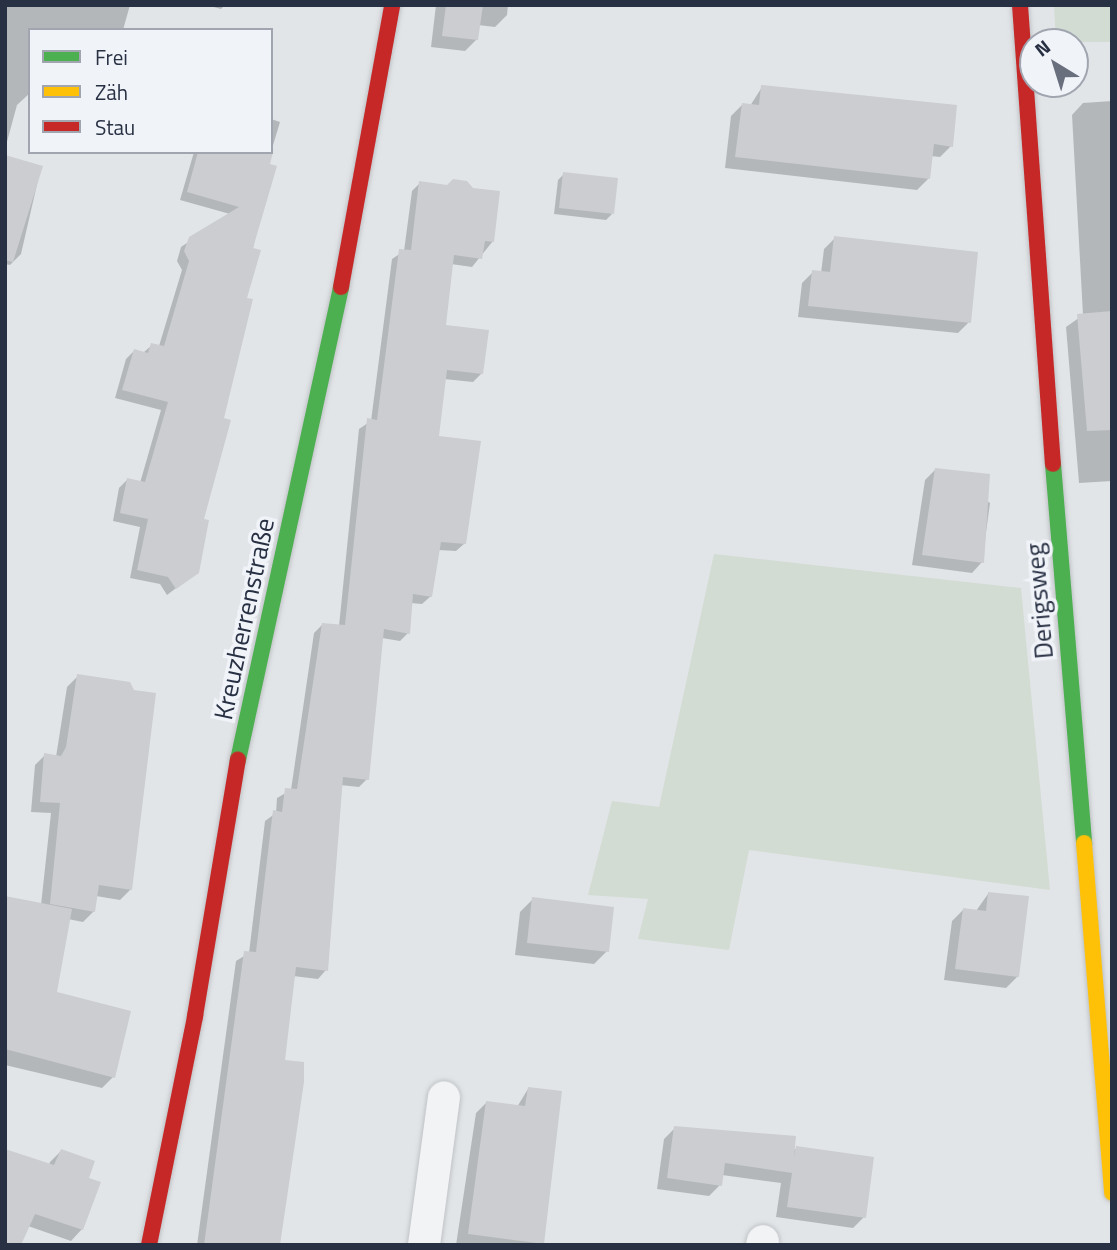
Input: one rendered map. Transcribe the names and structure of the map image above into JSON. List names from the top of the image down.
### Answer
{
  "streets": {
    "street": ["Derigsweg", "Kreuzherrenstraße"]
  },
  "legend": ["Frei", "Zäh", "Stau"],
  "north": "top left"
}
